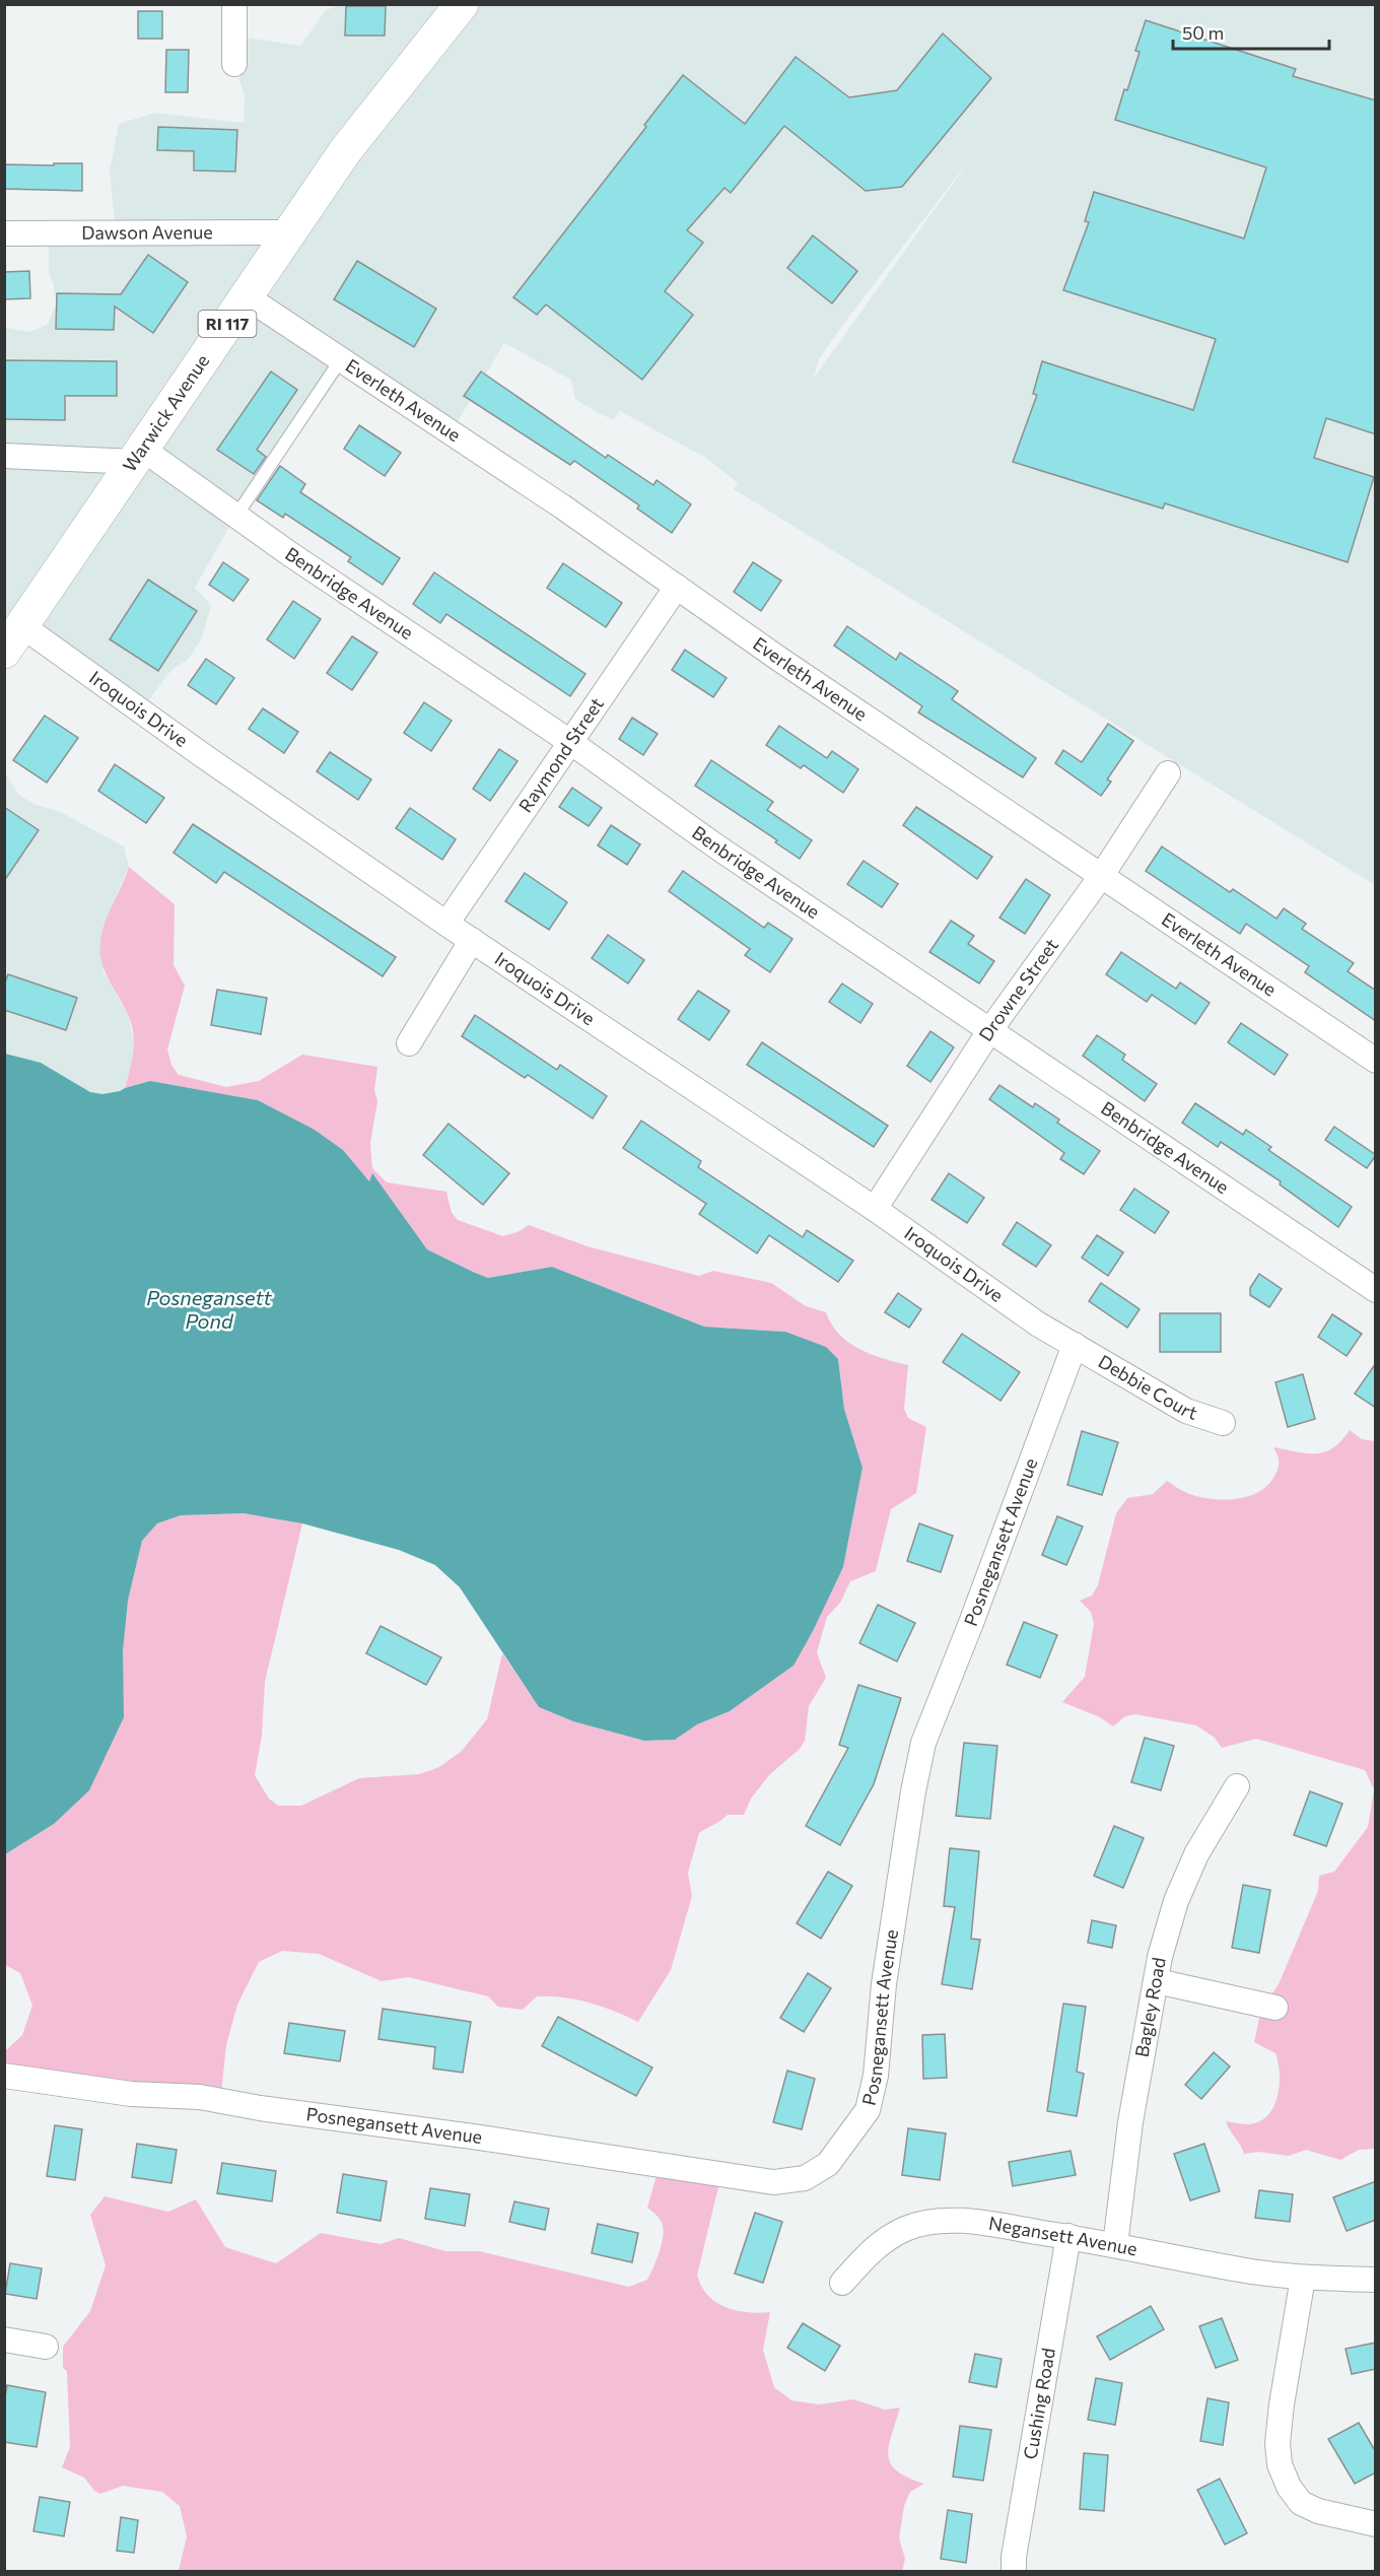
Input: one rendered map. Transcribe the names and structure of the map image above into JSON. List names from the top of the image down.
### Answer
{
  "streets": {
    "main road": ["RI 117", "Warwick Avenue"],
    "street": [
      "Dawson Avenue",
      "Everleth Avenue",
      "Benbridge Avenue",
      "Iroquois Drive",
      "Raymond Street",
      "Drowne Street",
      "Debbie Court",
      "Posnegansett Avenue",
      "Bagley Road",
      "Negansett Avenue",
      "Cushing Road"
    ]
  },
  "crossings": [
    ["Dawson Avenue", "Warwick Avenue"],
    ["Everleth Avenue", "Warwick Avenue"],
    ["Everleth Avenue", "Raymond Street"],
    ["Everleth Avenue", "Drowne Street"],
    ["Warwick Avenue", "Benbridge Avenue"],
    ["Warwick Avenue", "Iroquois Drive"],
    ["Benbridge Avenue", "Raymond Street"],
    ["Benbridge Avenue", "Drowne Street"],
    ["Iroquois Drive", "Raymond Street"],
    ["Iroquois Drive", "Drowne Street"],
    ["Iroquois Drive", "Debbie Court"],
    ["Iroquois Drive", "Posnegansett Avenue"],
    ["Debbie Court", "Posnegansett Avenue"],
    ["Bagley Road", "Negansett Avenue"],
    ["Negansett Avenue", "Cushing Road"]
  ],
  "water": ["Posnegansett Pond"],
  "scale_bar": "50 m"
}
